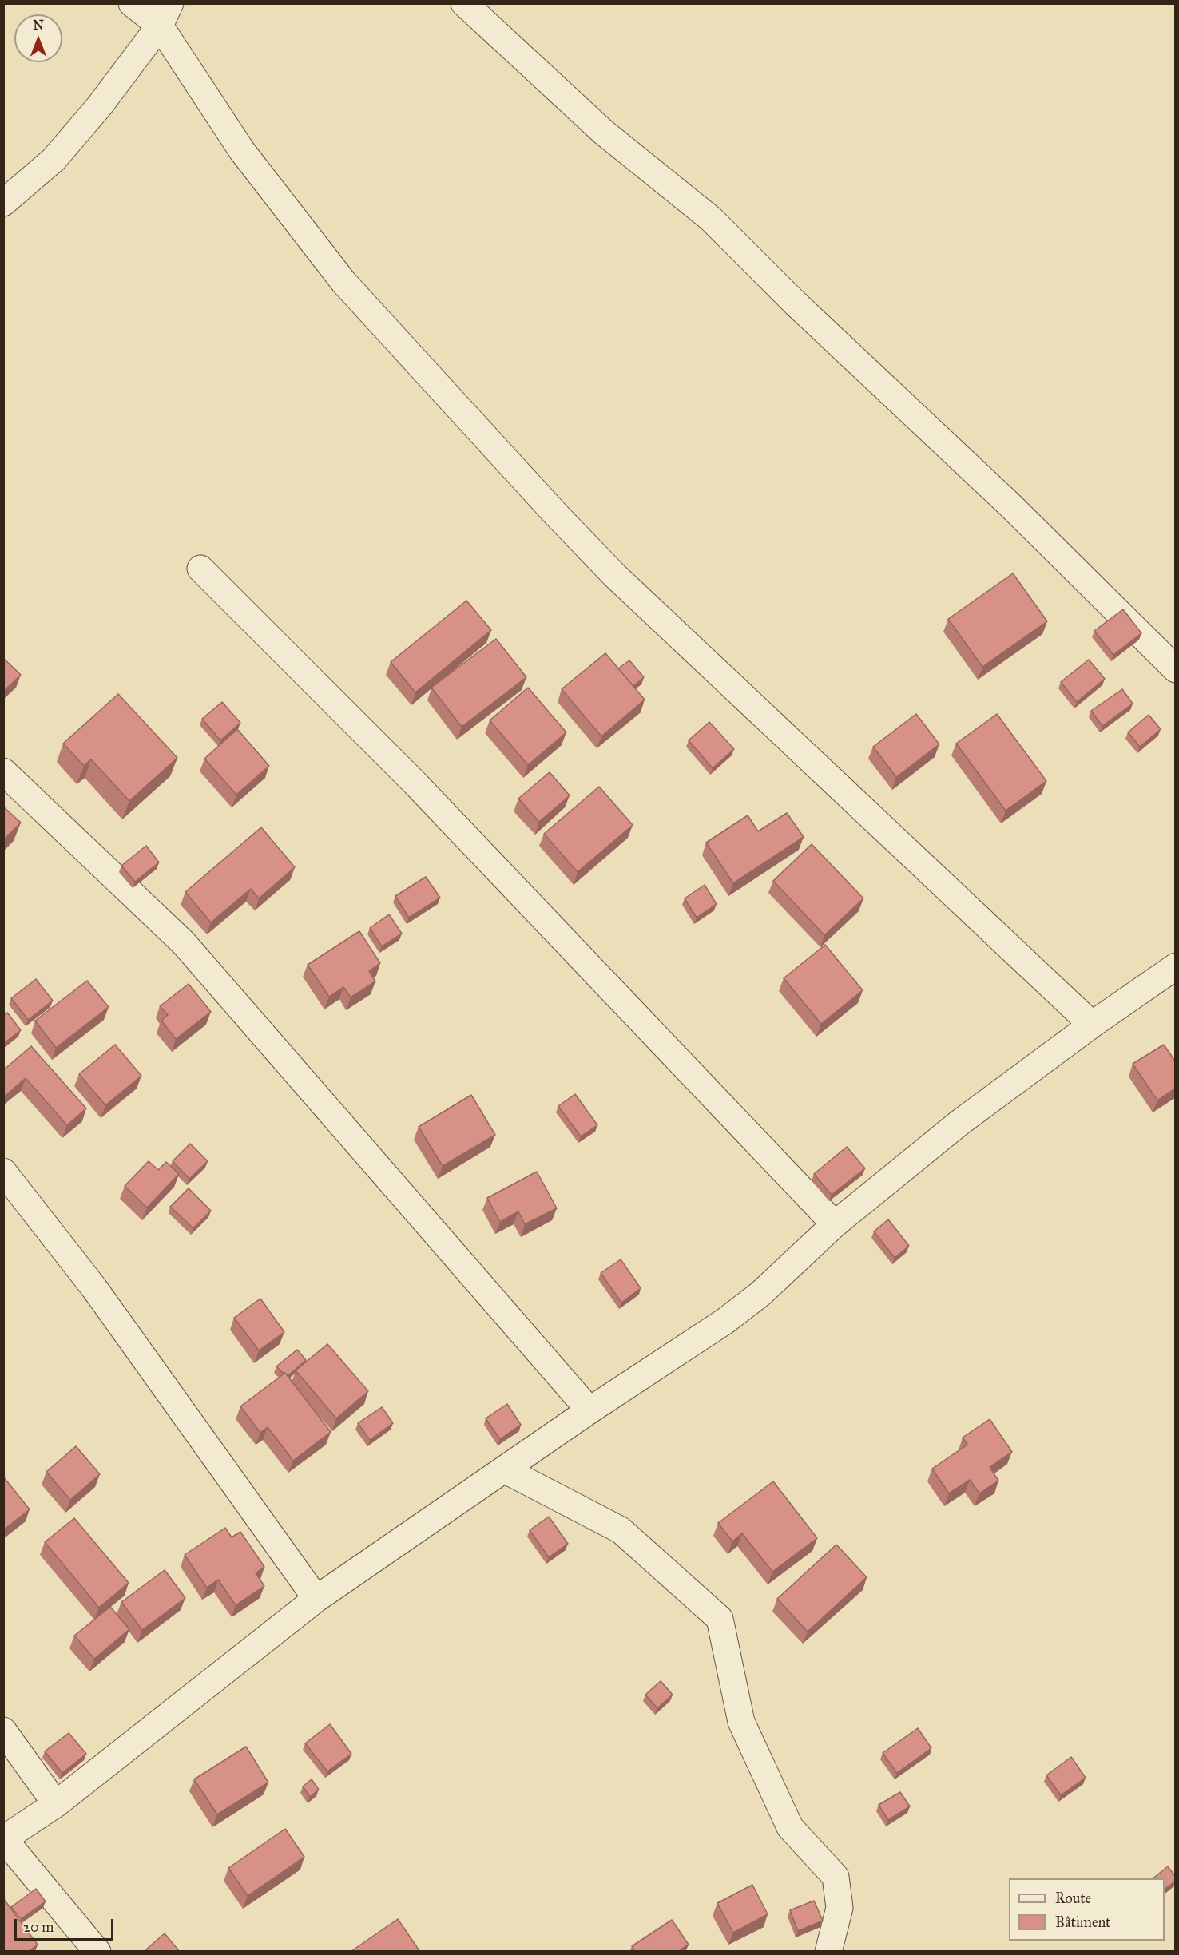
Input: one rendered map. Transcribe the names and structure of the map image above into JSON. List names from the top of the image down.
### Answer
{
  "legend": ["Route", "Bâtiment"],
  "scale_bar": "20 m",
  "north": "top"
}
